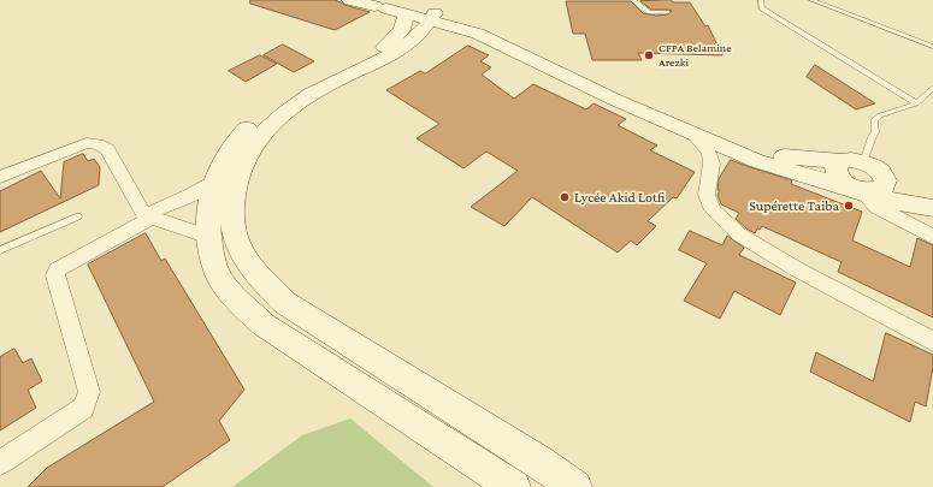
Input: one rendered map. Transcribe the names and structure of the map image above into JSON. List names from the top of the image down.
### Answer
{
  "places": ["CFPA Belamine Arezki", "Lycée Akid Lotfi", "Supérette Taiba"]
}
